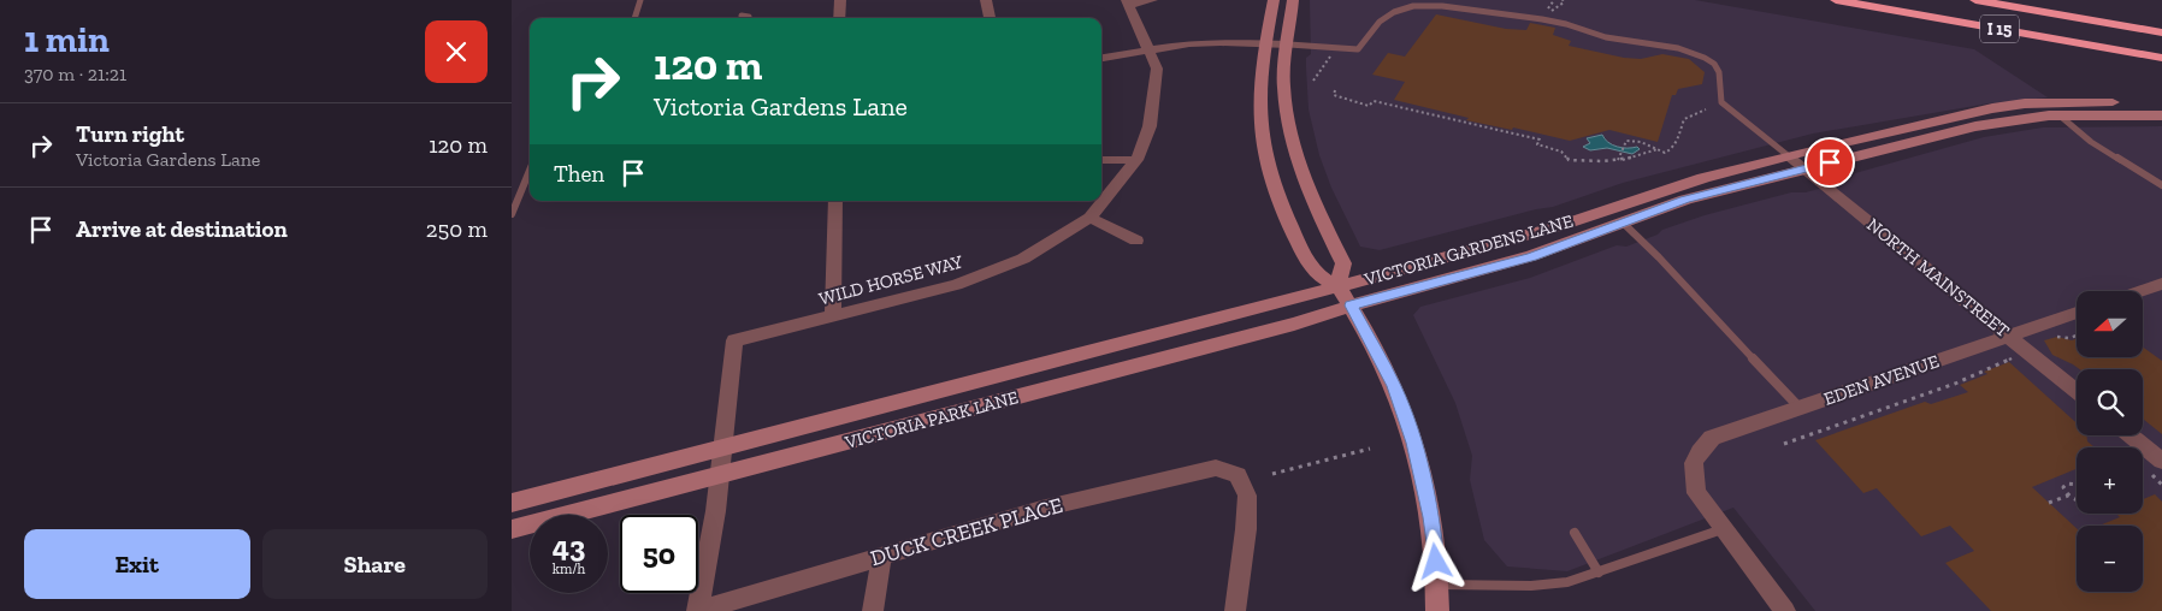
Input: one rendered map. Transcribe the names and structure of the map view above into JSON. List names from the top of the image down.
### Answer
{
  "streets": {
    "highway": ["I 15"],
    "main road": ["VICTORIA GARDENS LANE", "VICTORIA PARK LANE"],
    "street": [
      "NORTH MAINSTREET",
      "WILD HORSE WAY",
      "EDEN AVENUE",
      "DUCK CREEK PLACE"
    ]
  },
  "crossings": [
    ["VICTORIA GARDENS LANE", "NORTH MAINSTREET"],
    ["VICTORIA GARDENS LANE", "VICTORIA PARK LANE"],
    ["NORTH MAINSTREET", "EDEN AVENUE"]
  ],
  "north": "left",
  "page": {
    "heading": ["1 min", "370 m · 21:21"],
    "turn": ["120 m", "Victoria Gardens Lane"],
    "list": [
      {
        "name": "Turn right",
        "note": "Victoria Gardens Lane",
        "value": "120 m"
      },
      {
        "name": "Arrive at destination",
        "value": "250 m"
      }
    ],
    "then": "Then",
    "map_buttons": ["+", "−"],
    "speed": "43 km/h",
    "limit": "50",
    "buttons": ["Exit", "Share"]
  }
}
